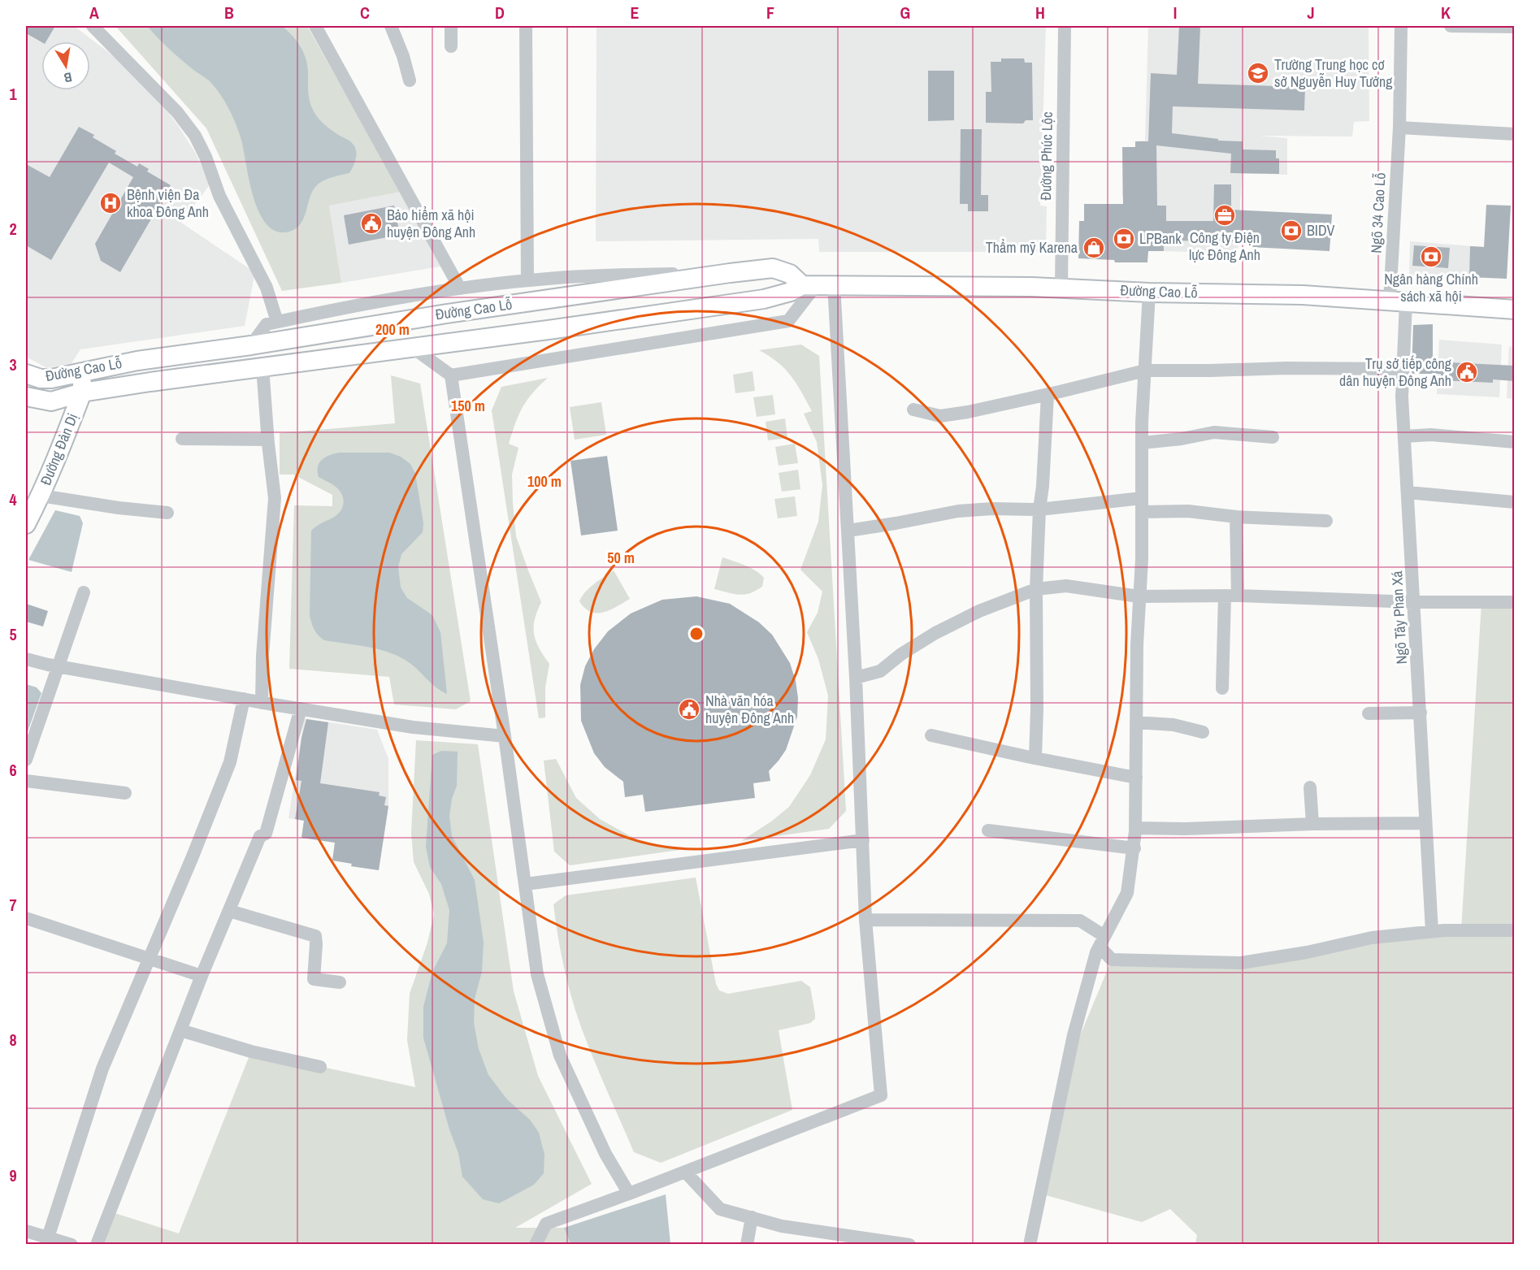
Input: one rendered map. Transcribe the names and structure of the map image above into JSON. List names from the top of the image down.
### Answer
{
  "streets": {
    "main road": ["Đường Cao Lỗ", "Đường Đản Dị"],
    "street": ["Đường Phúc Lộc", "Ngõ 34 Cao Lỗ", "Ngõ Tây Phan Xá"]
  },
  "crossings": [
    ["Đường Phúc Lộc", "Đường Cao Lỗ"],
    ["Ngõ 34 Cao Lỗ", "Đường Cao Lỗ"],
    ["Ngõ 34 Cao Lỗ", "Ngõ Tây Phan Xá"],
    ["Đường Cao Lỗ", "Đường Đản Dị"],
    ["Đường Cao Lỗ", "Ngõ Tây Phan Xá"]
  ],
  "places": {
    "school or university": ["Trường Trung học cơ sở Nguyễn Huy Tưởng"],
    "hospital": ["Bệnh viện Đa khoa Đông Anh"],
    "office": ["Công ty Điện lực Đông Anh"],
    "public building": ["Bảo hiểm xã hội huyện Đông Anh", "Trụ sở tiếp công dân huyện Đông Anh", "Nhà văn hóa huyện Đông Anh"],
    "bank": ["BIDV", "LPBank", "Ngân hàng Chính sách xã hội"],
    "shop": ["Thẩm mỹ Karena"]
  },
  "north": "bottom",
  "grid": {
    "columns": [
      "A",
      "B",
      "C",
      "D",
      "E",
      "F",
      "G",
      "H",
      "I",
      "J",
      "K"
    ],
    "rows": [
      "1",
      "2",
      "3",
      "4",
      "5",
      "6",
      "7",
      "8",
      "9"
    ]
  },
  "rings": [
    "200 m",
    "150 m",
    "100 m",
    "50 m"
  ]
}
